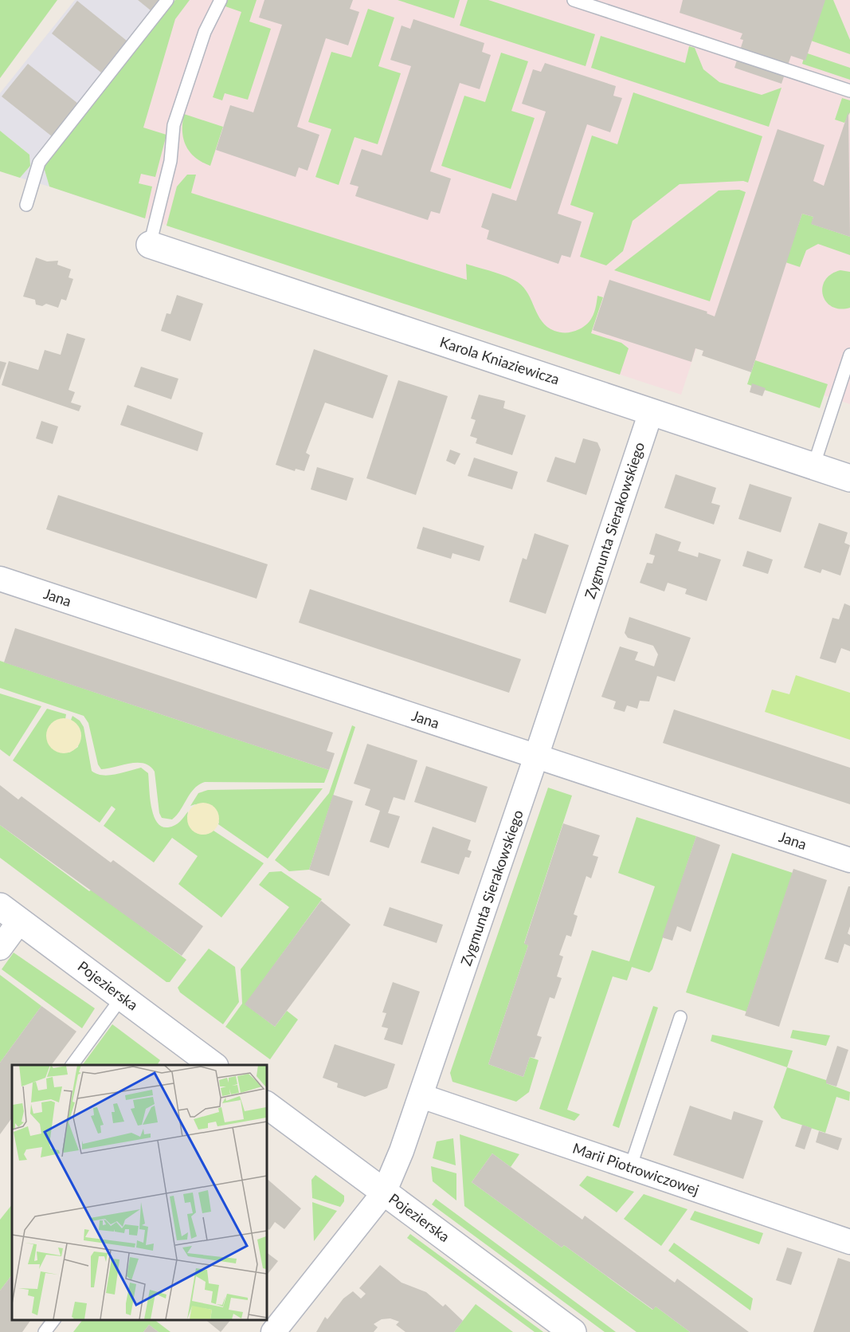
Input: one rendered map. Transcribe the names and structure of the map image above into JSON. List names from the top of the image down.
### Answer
{
  "streets": {
    "street": [
      "Karola Kniaziewicza",
      "Zygmunta Sierakowskiego",
      "Jana",
      "Pojezierska",
      "Marii Piotrowiczowej"
    ]
  },
  "crossings": [
    ["Karola Kniaziewicza", "Zygmunta Sierakowskiego"],
    ["Zygmunta Sierakowskiego", "Jana"],
    ["Zygmunta Sierakowskiego", "Pojezierska"],
    ["Zygmunta Sierakowskiego", "Marii Piotrowiczowej"]
  ]
}
